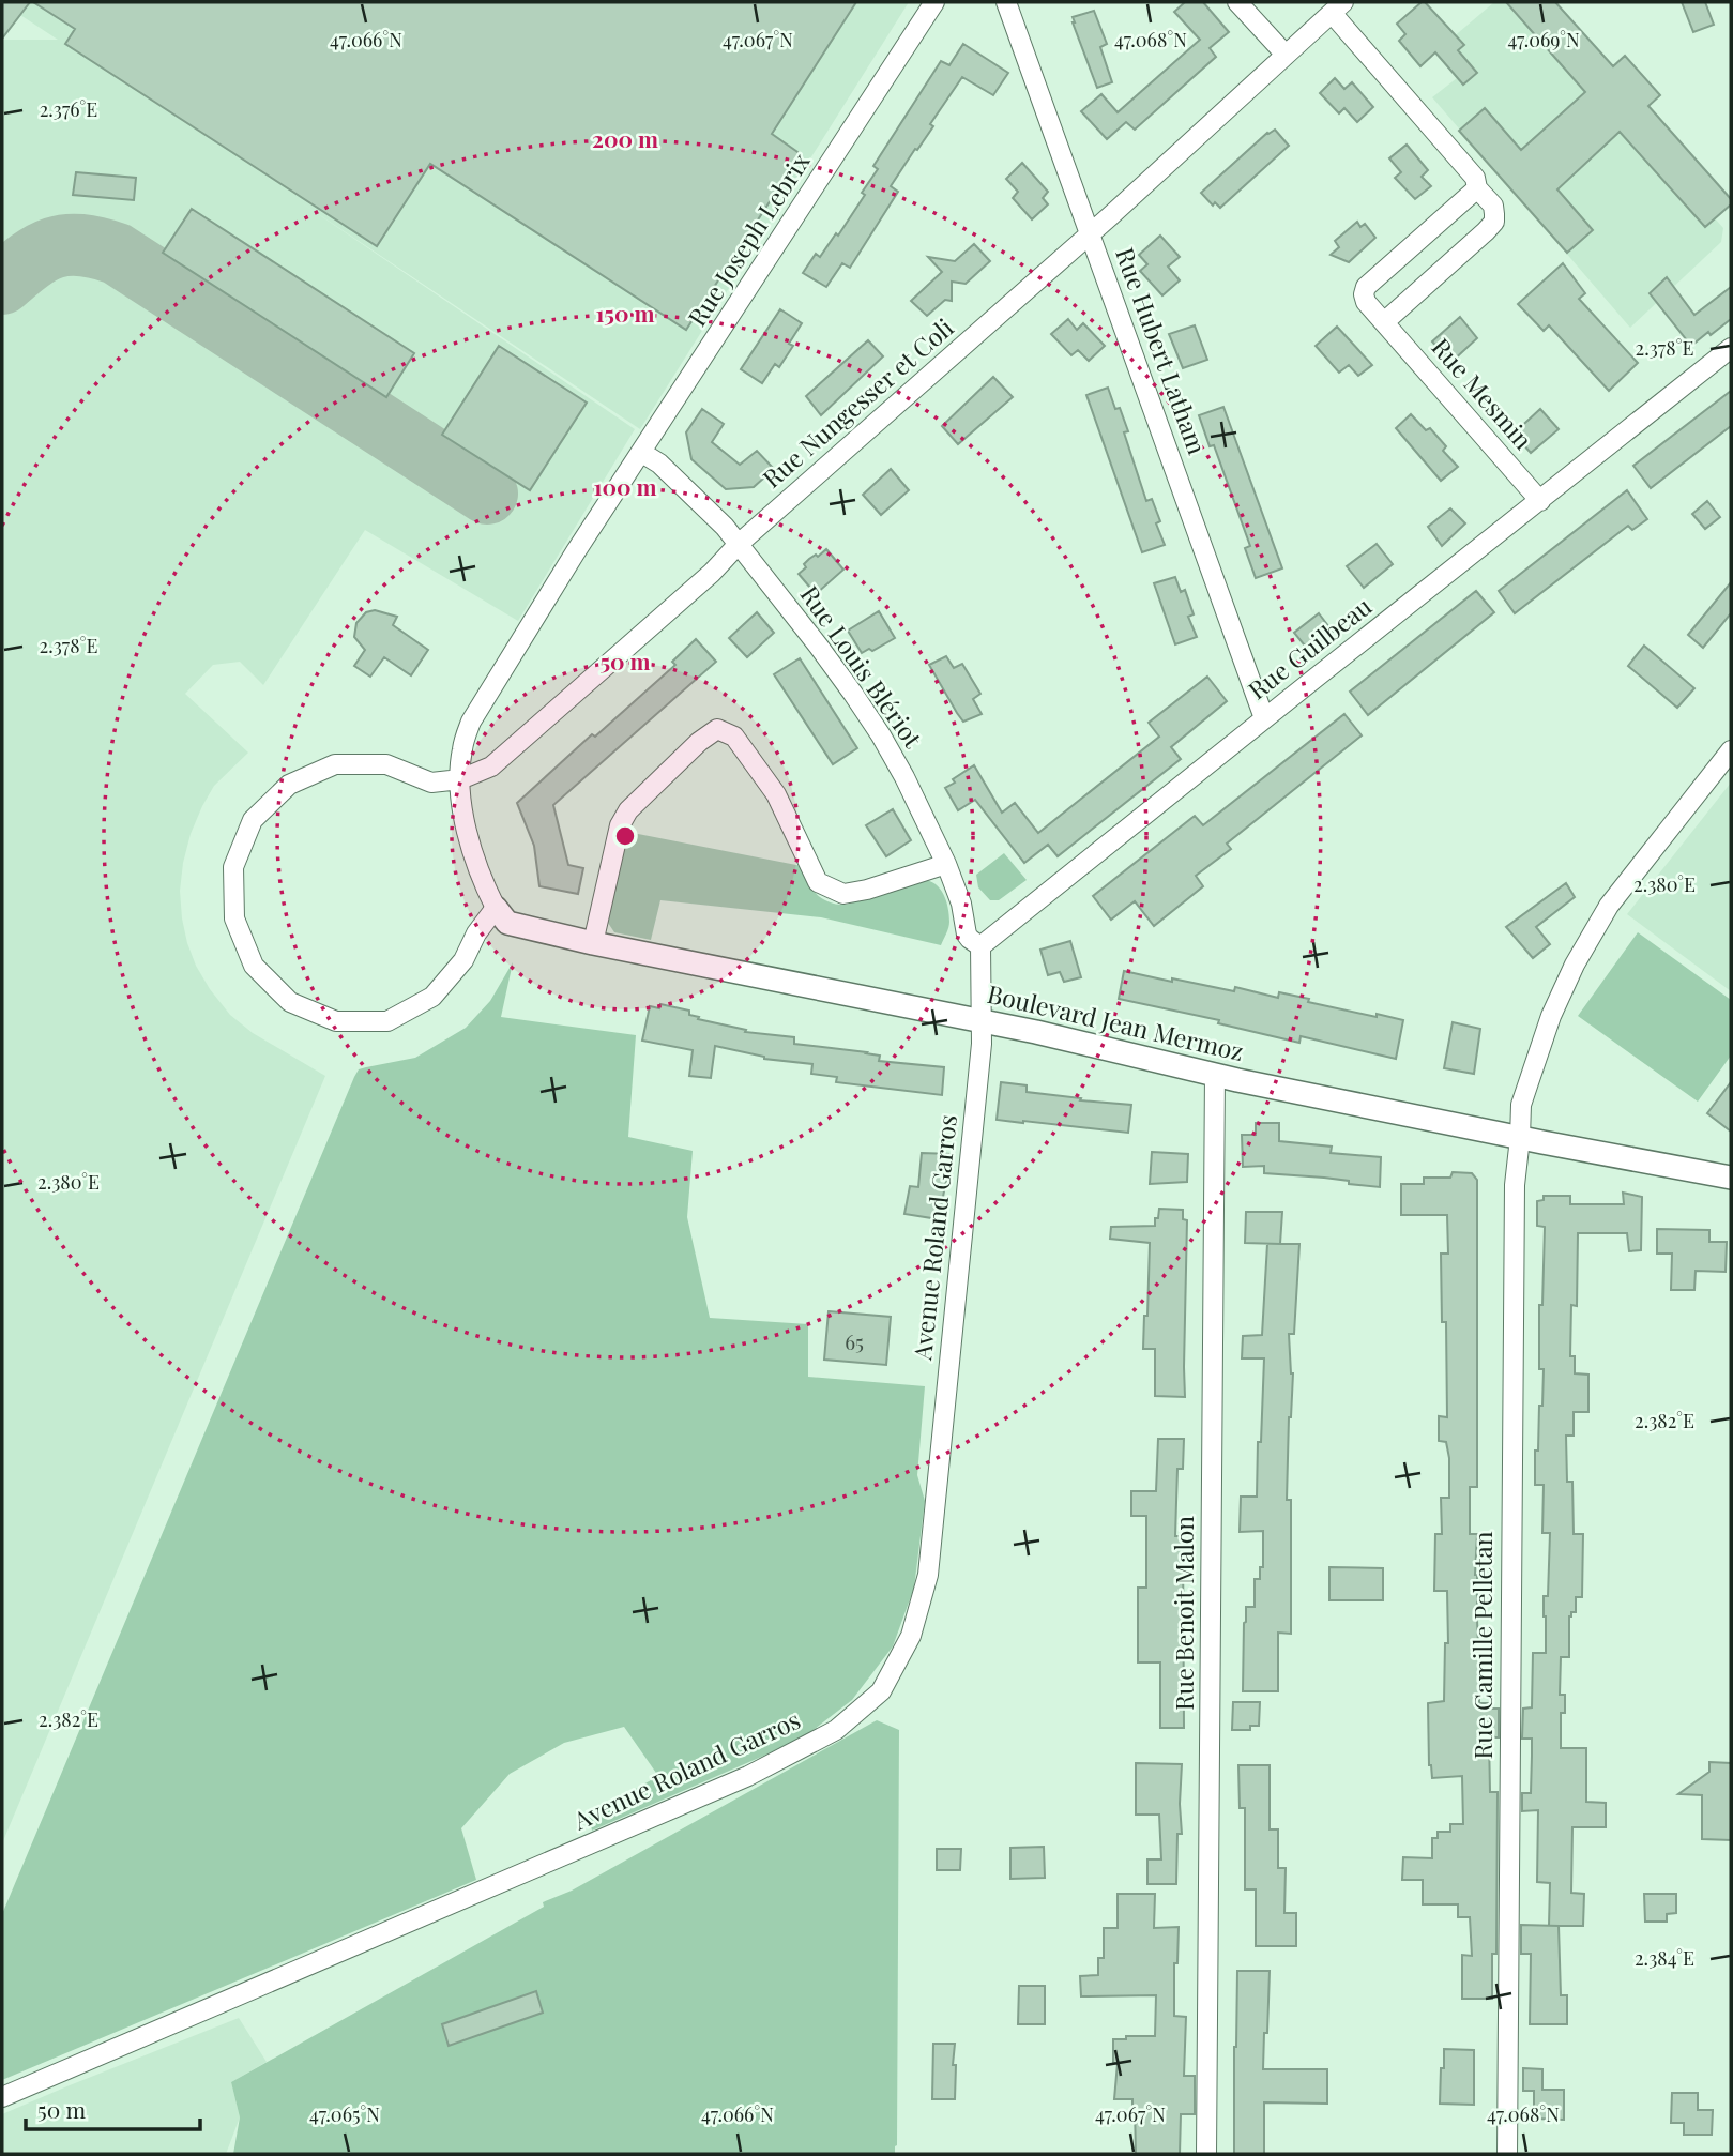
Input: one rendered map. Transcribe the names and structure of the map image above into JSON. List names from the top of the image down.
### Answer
{
  "streets": {
    "street": [
      "Rue Joseph Lebrix",
      "Rue Hubert Latham",
      "Rue Mesmin",
      "Rue Nungesser et Coli",
      "Rue Guilbeau",
      "Rue Louis Blériot",
      "Boulevard Jean Mermoz",
      "Avenue Roland Garros",
      "Rue Benoit Malon",
      "Rue Camille Pelletan"
    ]
  },
  "crossings": [
    ["Rue Joseph Lebrix", "Rue Nungesser et Coli"],
    ["Rue Joseph Lebrix", "Rue Louis Blériot"],
    ["Rue Joseph Lebrix", "Boulevard Jean Mermoz"],
    ["Rue Hubert Latham", "Rue Nungesser et Coli"],
    ["Rue Hubert Latham", "Rue Guilbeau"],
    ["Rue Mesmin", "Rue Guilbeau"],
    ["Rue Nungesser et Coli", "Rue Louis Blériot"],
    ["Rue Nungesser et Coli", "Boulevard Jean Mermoz"],
    ["Rue Guilbeau", "Rue Louis Blériot"],
    ["Boulevard Jean Mermoz", "Avenue Roland Garros"],
    ["Boulevard Jean Mermoz", "Rue Benoit Malon"],
    ["Boulevard Jean Mermoz", "Rue Camille Pelletan"]
  ],
  "house_numbers": ["65"],
  "scale_bar": "50 m",
  "coordinates": [
    "47.066°N",
    "47.067°N",
    "47.068°N",
    "47.069°N",
    "2.376°E",
    "2.378°E",
    "2.380°E",
    "2.382°E",
    "2.384°E",
    "47.065°N"
  ],
  "rings": [
    "200 m",
    "150 m",
    "100 m",
    "50 m"
  ]
}
